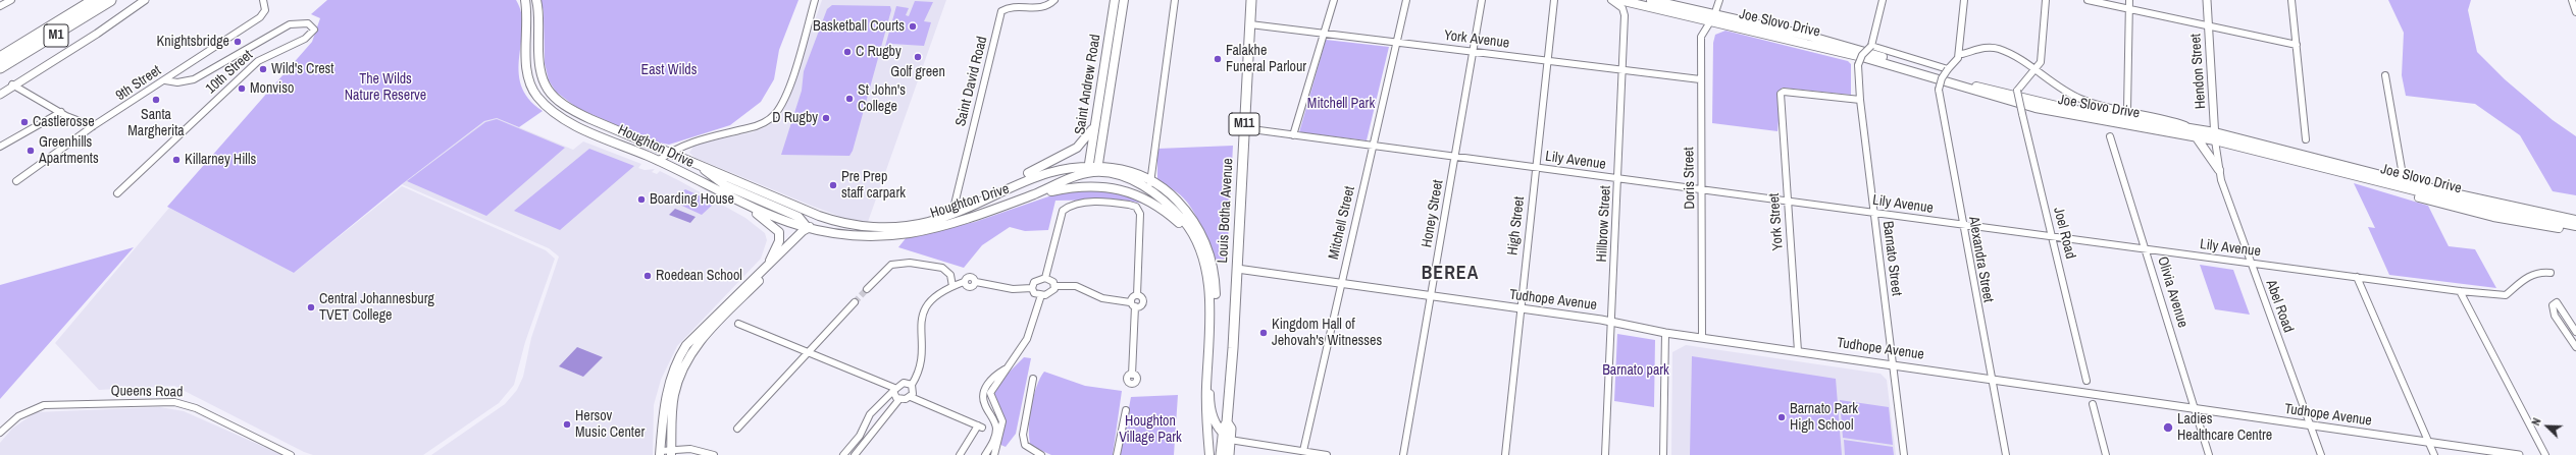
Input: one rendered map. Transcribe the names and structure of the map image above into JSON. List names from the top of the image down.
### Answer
{
  "streets": {
    "highway": ["M1"],
    "main road": [
      "Joe Slovo Drive",
      "Saint Andrew Road",
      "M11",
      "Houghton Drive",
      "Louis Botha Avenue"
    ],
    "street": [
      "York Avenue",
      "Hendon Street",
      "10th Street",
      "Saint David Road",
      "9th Street",
      "Lily Avenue",
      "Doris Street",
      "Honey Street",
      "York Street",
      "Mitchell Street",
      "Hillbrow Street",
      "High Street",
      "Joel Road",
      "Barnato Street",
      "Alexandra Street",
      "Olivia Avenue",
      "Tudhope Avenue",
      "Abel Road",
      "Queens Road"
    ]
  },
  "crossings": [
    ["Joe Slovo Drive", "Hendon Street"],
    ["Joe Slovo Drive", "Doris Street"],
    ["Joe Slovo Drive", "Abel Road"],
    ["York Avenue", "Doris Street"],
    ["York Avenue", "Louis Botha Avenue"],
    ["York Avenue", "Honey Street"],
    ["York Avenue", "Mitchell Street"],
    ["York Avenue", "Hillbrow Street"],
    ["York Avenue", "High Street"],
    ["Hendon Street", "Abel Road"],
    ["10th Street", "9th Street"],
    ["Saint David Road", "Houghton Drive"],
    ["Saint Andrew Road", "Houghton Drive"],
    ["M11", "Houghton Drive"],
    ["M11", "Louis Botha Avenue"],
    ["Houghton Drive", "Louis Botha Avenue"],
    ["Lily Avenue", "Doris Street"],
    ["Lily Avenue", "Louis Botha Avenue"],
    ["Lily Avenue", "Honey Street"],
    ["Lily Avenue", "York Street"],
    ["Lily Avenue", "Mitchell Street"],
    ["Lily Avenue", "Hillbrow Street"],
    ["Lily Avenue", "High Street"],
    ["Lily Avenue", "Joel Road"],
    ["Lily Avenue", "Barnato Street"],
    ["Lily Avenue", "Alexandra Street"],
    ["Lily Avenue", "Olivia Avenue"],
    ["Lily Avenue", "Abel Road"],
    ["Doris Street", "Tudhope Avenue"],
    ["Louis Botha Avenue", "Tudhope Avenue"],
    ["Honey Street", "Tudhope Avenue"],
    ["York Street", "Barnato Street"],
    ["York Street", "Tudhope Avenue"],
    ["Mitchell Street", "Tudhope Avenue"],
    ["Hillbrow Street", "Tudhope Avenue"],
    ["High Street", "Tudhope Avenue"],
    ["Barnato Street", "Tudhope Avenue"],
    ["Alexandra Street", "Tudhope Avenue"],
    ["Olivia Avenue", "Tudhope Avenue"],
    ["Tudhope Avenue", "Abel Road"]
  ],
  "districts": ["BEREA"],
  "parks": [
    "East Wilds",
    "The Wilds Nature Reserve",
    "Mitchell Park",
    "Barnato park",
    "Houghton Village Park"
  ],
  "places": [
    "Basketball Courts",
    "Knightsbridge",
    "C Rugby",
    "Golf green",
    "Falakhe Funeral Parlour",
    "Wild's Crest",
    "Monviso",
    "St John's College",
    "Santa Margherita",
    "D Rugby",
    "Castlerosse",
    "Greenhills Apartments",
    "Killarney Hills",
    "Pre Prep staff carpark",
    "Boarding House",
    "Roedean School",
    "Central Johannesburg TVET College",
    "Kingdom Hall of Jehovah's Witnesses",
    "Barnato Park High School",
    "Hersov Music Center",
    "Ladies Healthcare Centre"
  ],
  "north": "top left"
}
